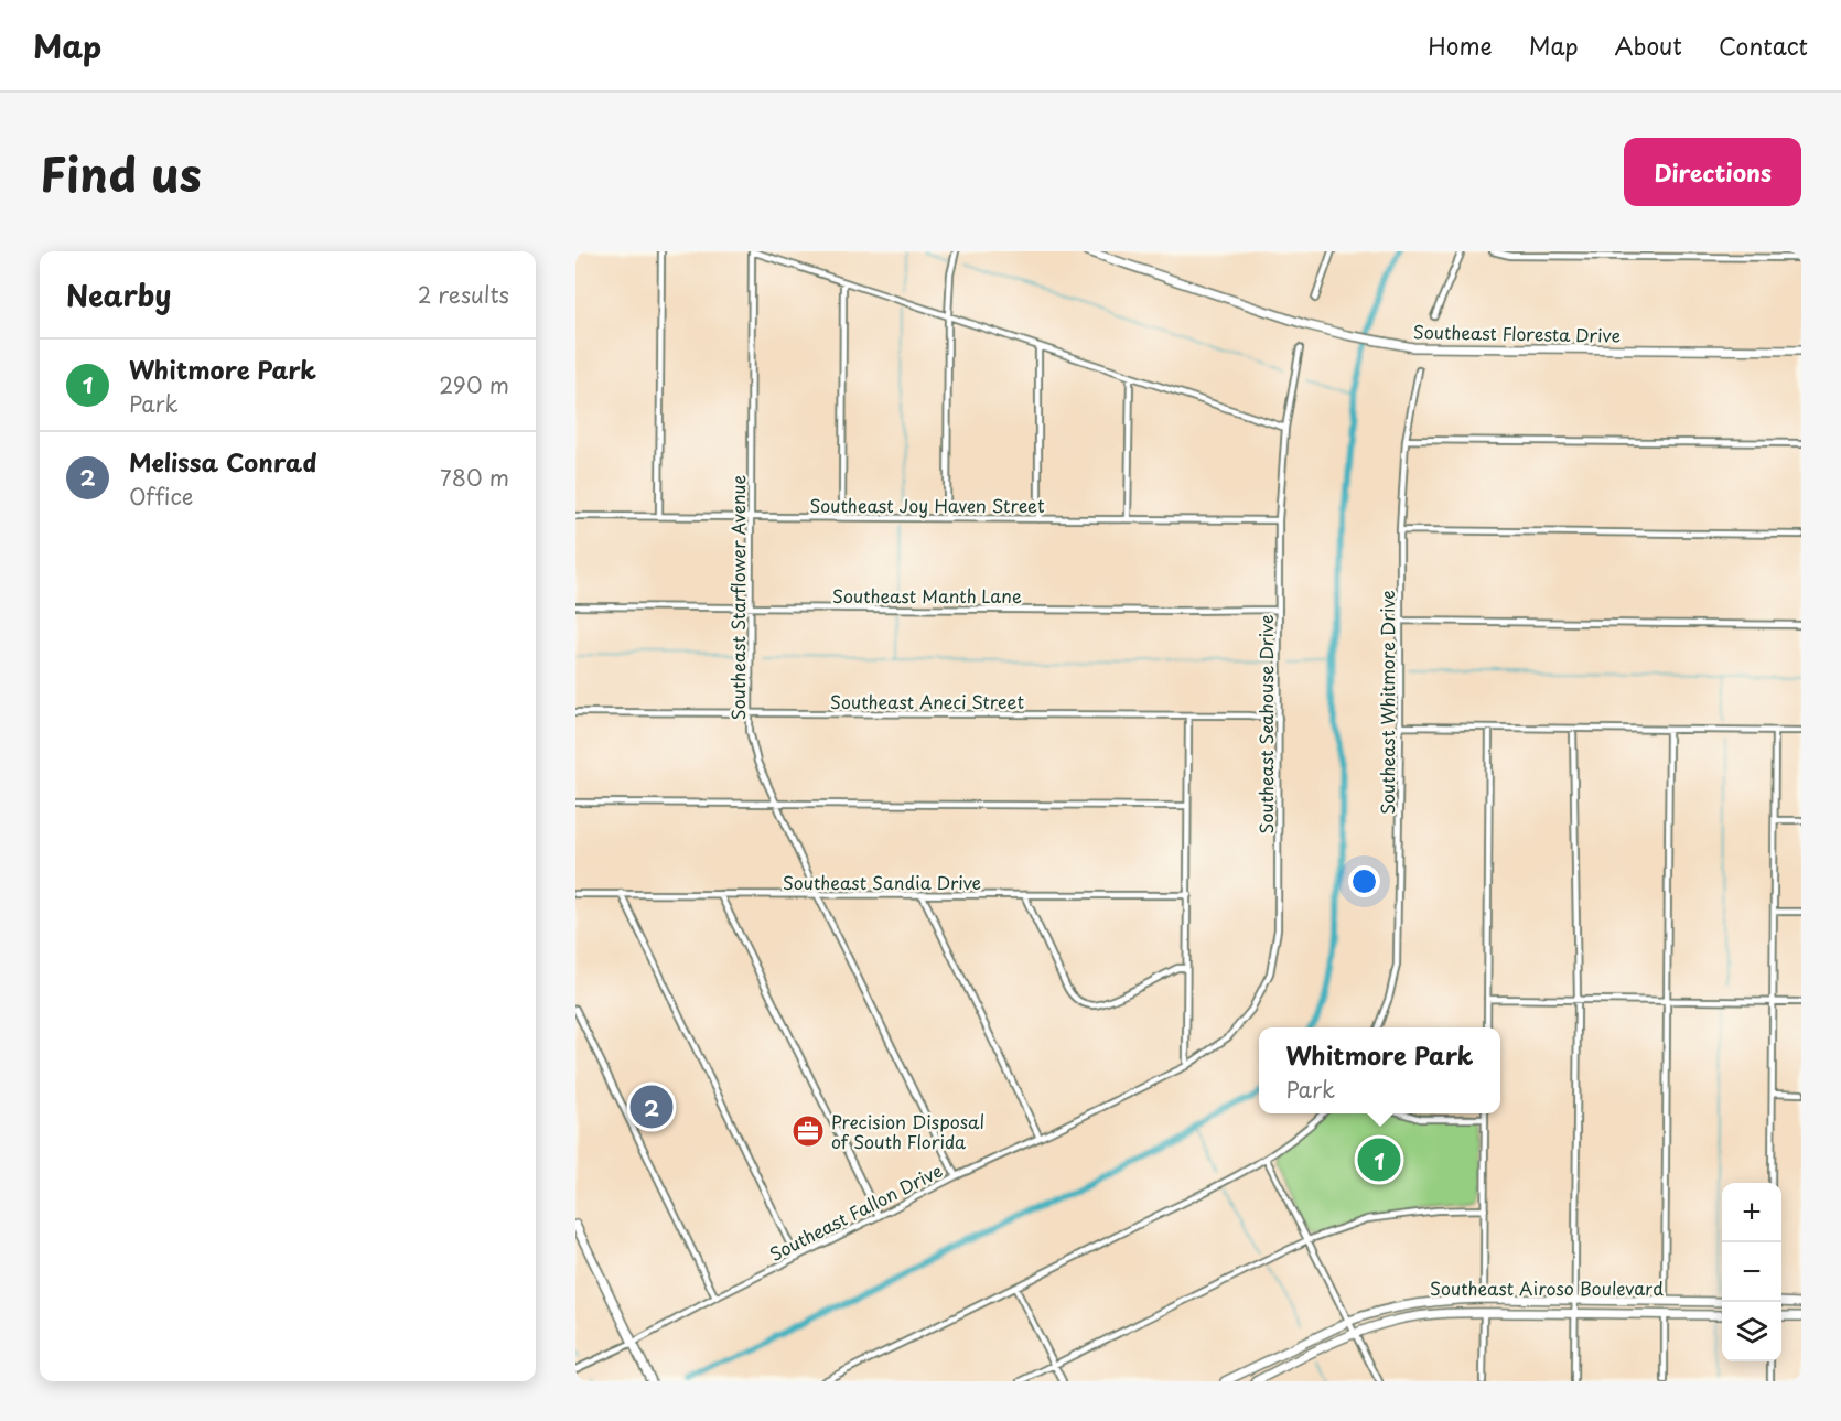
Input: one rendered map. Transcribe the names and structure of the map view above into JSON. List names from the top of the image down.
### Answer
{
  "streets": {
    "main road": ["Southeast Floresta Drive", "Southeast Airoso Boulevard"],
    "street": [
      "Southeast Joy Haven Street",
      "Southeast Manth Lane",
      "Southeast Starflower Avenue",
      "Southeast Aneci Street",
      "Southeast Whitmore Drive",
      "Southeast Seahouse Drive",
      "Southeast Sandia Drive",
      "Southeast Fallon Drive"
    ]
  },
  "crossings": [
    ["Southeast Joy Haven Street", "Southeast Starflower Avenue"],
    ["Southeast Joy Haven Street", "Southeast Seahouse Drive"],
    ["Southeast Manth Lane", "Southeast Starflower Avenue"],
    ["Southeast Manth Lane", "Southeast Seahouse Drive"],
    ["Southeast Starflower Avenue", "Southeast Aneci Street"],
    ["Southeast Starflower Avenue", "Southeast Sandia Drive"],
    ["Southeast Starflower Avenue", "Southeast Fallon Drive"],
    ["Southeast Aneci Street", "Southeast Seahouse Drive"],
    ["Southeast Seahouse Drive", "Southeast Fallon Drive"]
  ],
  "places": {
    "office": ["Precision Disposal of South Florida"]
  },
  "page": {
    "header": "Map",
    "nav": [
      "Home",
      "Map",
      "About",
      "Contact"
    ],
    "title": "Find us",
    "buttons": "Directions",
    "heading": ["Nearby", "2 results"],
    "list": [
      {
        "mark": "1",
        "name": "Whitmore Park",
        "note": "Park",
        "value": "290 m"
      },
      {
        "mark": "2",
        "name": "Melissa Conrad",
        "note": "Office",
        "value": "780 m"
      }
    ],
    "popup": ["Whitmore Park", "Park"],
    "pins": ["2", "1"],
    "map_buttons": ["+", "−"]
  }
}
